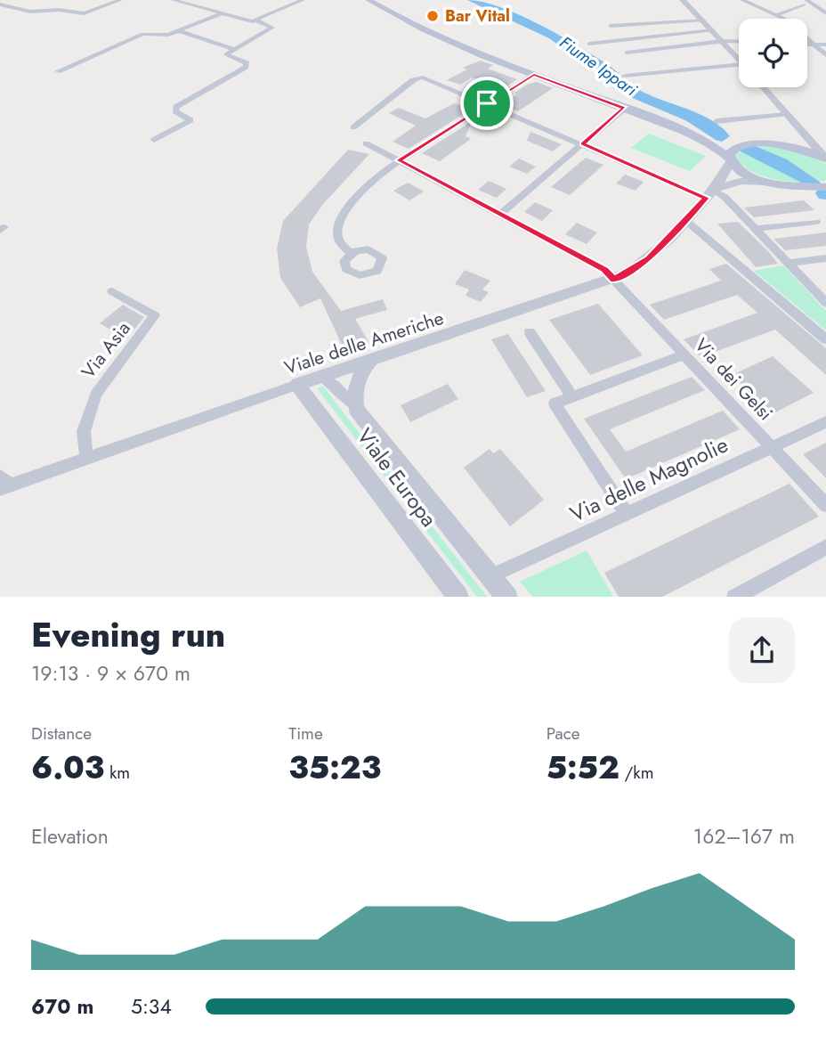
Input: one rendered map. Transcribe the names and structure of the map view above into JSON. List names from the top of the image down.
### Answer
{
  "streets": {
    "street": [
      "Viale delle Americhe",
      "Via Asia",
      "Via dei Gelsi",
      "Viale Europa",
      "Via delle Magnolie"
    ]
  },
  "crossings": [
    ["Viale delle Americhe", "Via Asia"],
    ["Viale delle Americhe", "Via dei Gelsi"],
    ["Viale delle Americhe", "Viale Europa"],
    ["Via dei Gelsi", "Via delle Magnolie"],
    ["Viale Europa", "Via delle Magnolie"]
  ],
  "water": ["Fiume Ippari"],
  "places": ["Bar Vital"],
  "page": {
    "heading": ["Evening run", "19:13 · 9 × 670 m"],
    "stats": [
      ["Distance", "6.03 km"],
      ["Time", "35:23"],
      ["Pace", "5:52 /km"]
    ],
    "chart": ["Elevation", "162–167 m"],
    "list": [
      {
        "name": "670 m",
        "note": "5:34"
      }
    ]
  }
}
